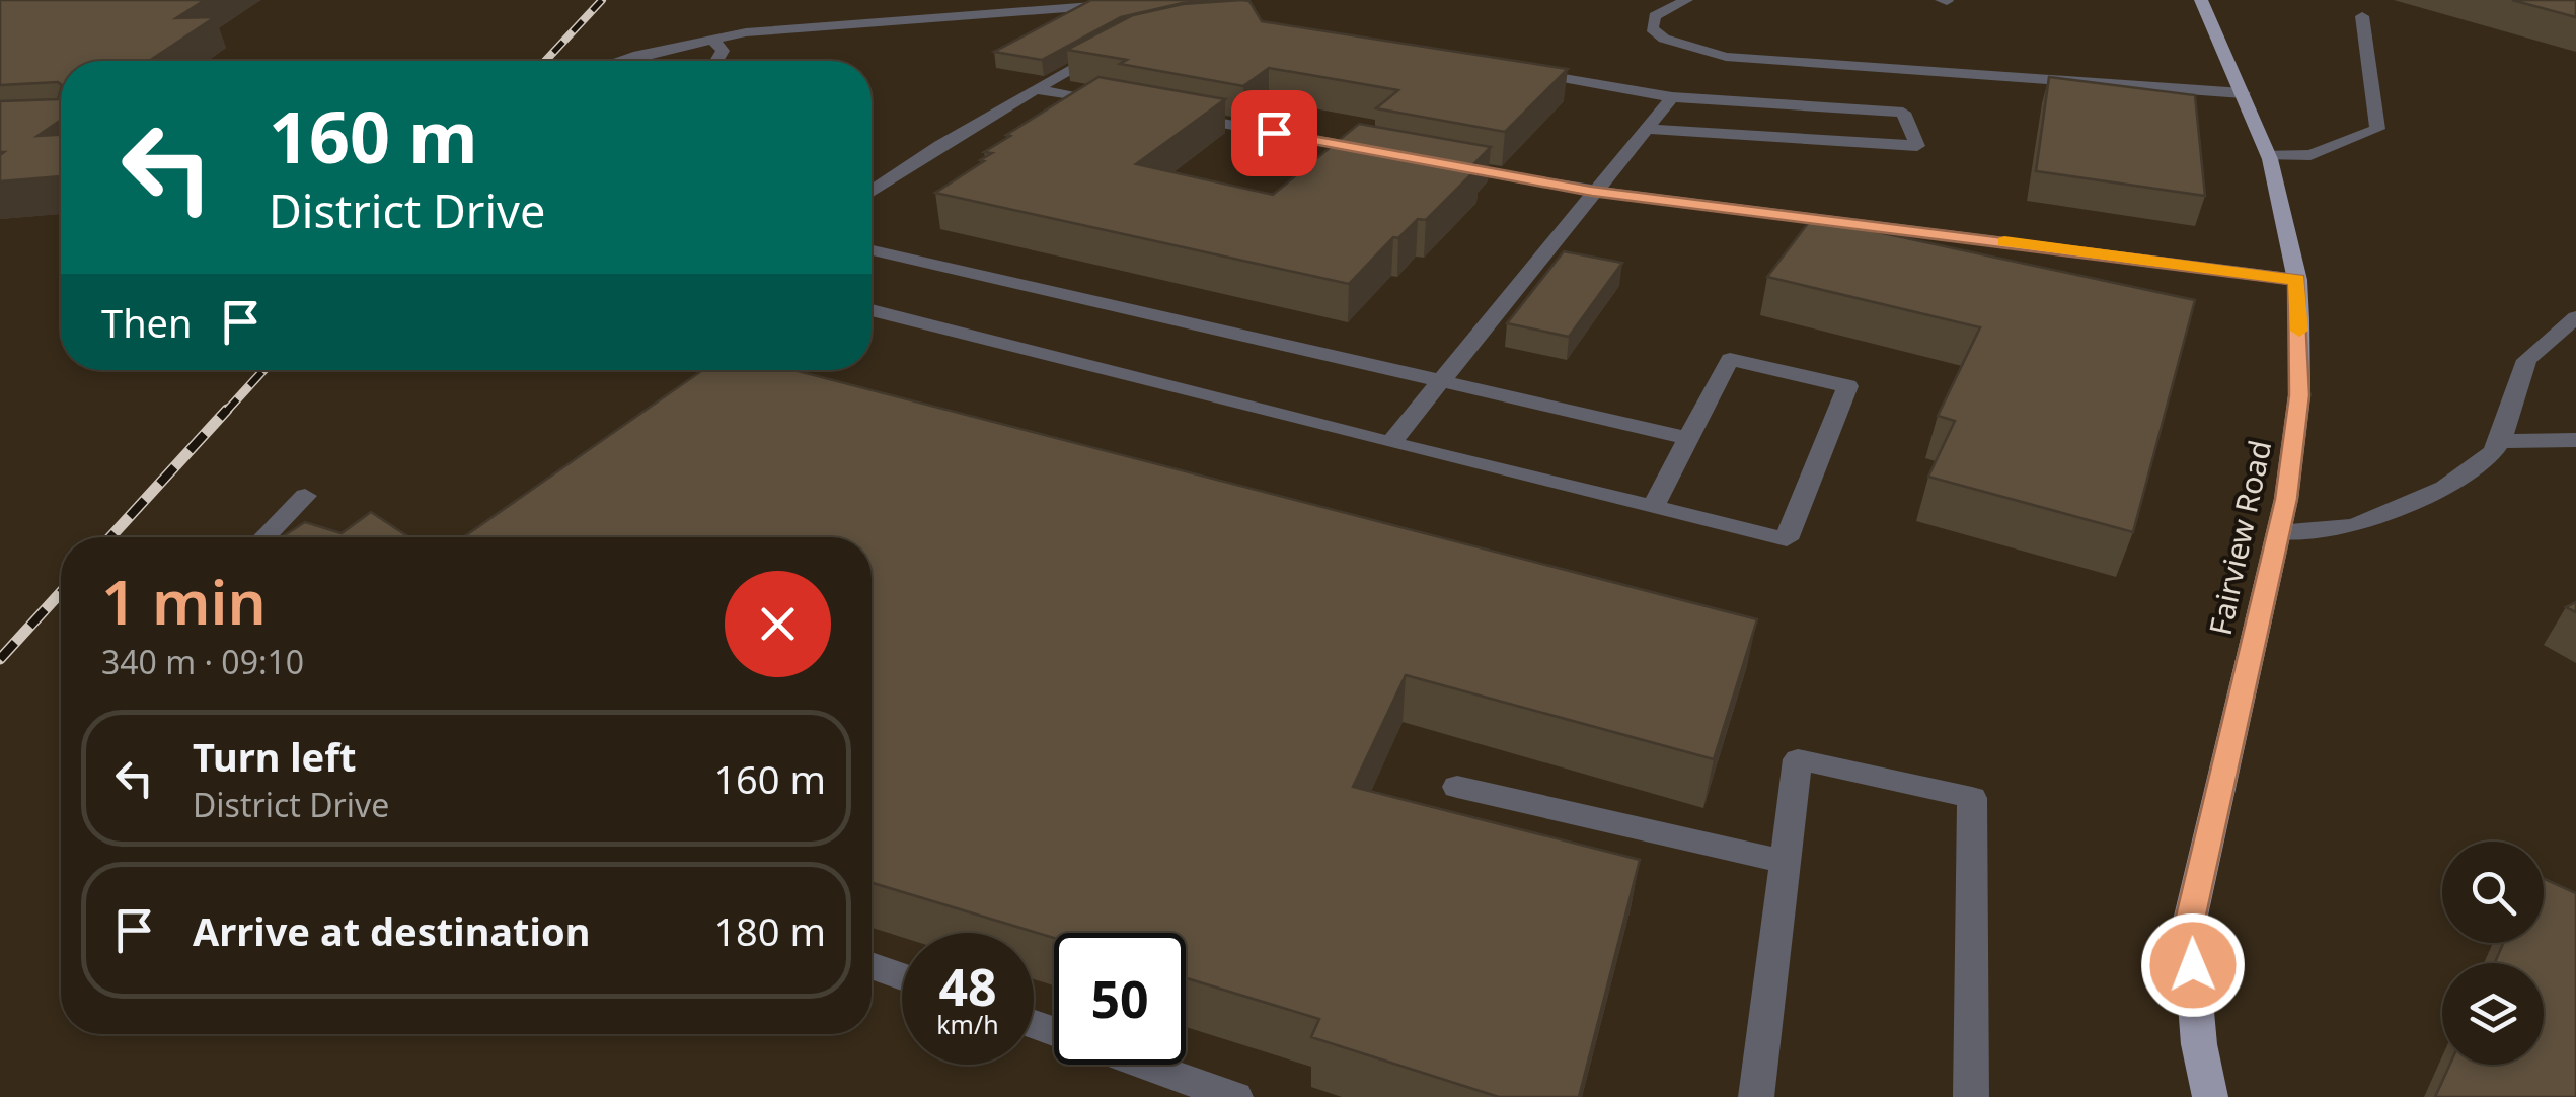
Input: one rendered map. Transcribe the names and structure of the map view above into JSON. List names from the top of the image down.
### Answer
{
  "streets": {
    "main road": ["Fairview Road"]
  },
  "page": {
    "turn": ["160 m", "District Drive"],
    "then": "Then",
    "heading": ["1 min", "340 m · 09:10"],
    "list": [
      {
        "name": "Turn left",
        "note": "District Drive",
        "value": "160 m"
      },
      {
        "name": "Arrive at destination",
        "value": "180 m"
      }
    ],
    "speed": "48 km/h",
    "limit": "50"
  }
}
